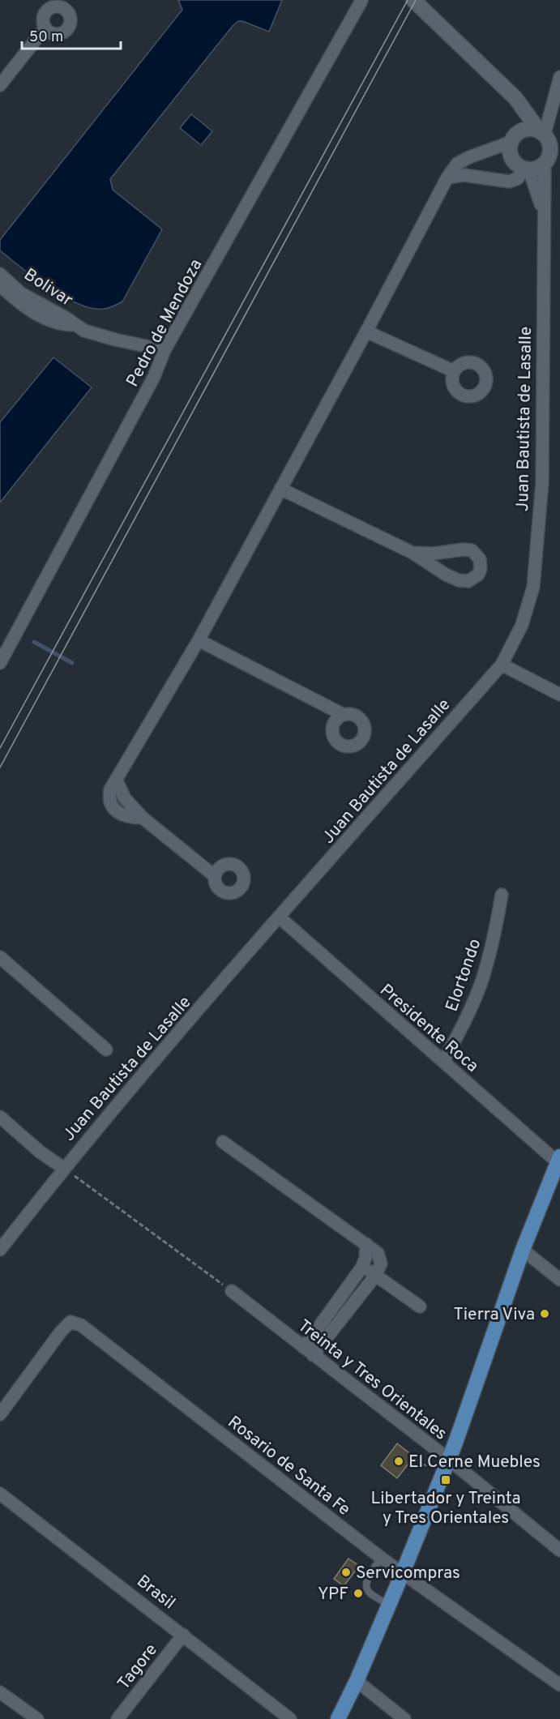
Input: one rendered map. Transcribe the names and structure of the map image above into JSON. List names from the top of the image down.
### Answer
{
  "streets": {
    "street": [
      "Bolivar",
      "Pedro de Mendoza",
      "Juan Bautista de Lasalle",
      "Elortondo",
      "Presidente Roca",
      "Treinta y Tres Orientales",
      "Rosario de Santa Fe",
      "Brasil",
      "Tagore"
    ]
  },
  "crossings": [
    ["Bolivar", "Pedro de Mendoza"],
    ["Juan Bautista de Lasalle", "Presidente Roca"],
    ["Elortondo", "Presidente Roca"],
    ["Brasil", "Tagore"]
  ],
  "places": {
    "other": [
      "Tierra Viva",
      "El Cerne Muebles",
      "Servicompras",
      "YPF"
    ],
    "transit": ["Libertador y Treinta y Tres Orientales"]
  },
  "scale_bar": "50 m"
}
